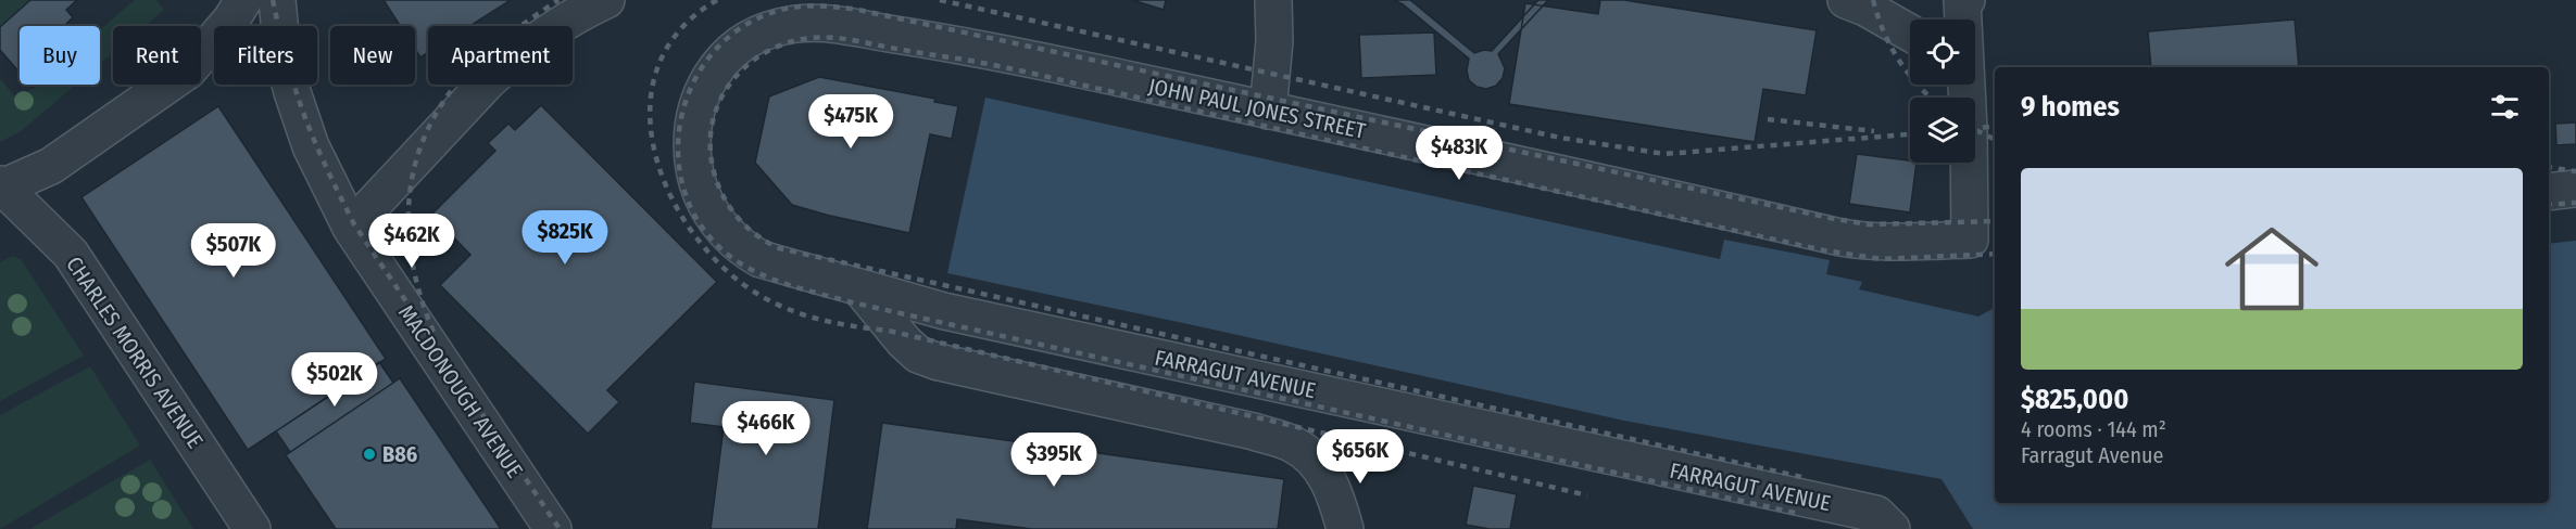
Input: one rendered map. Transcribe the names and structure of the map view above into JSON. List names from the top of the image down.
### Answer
{
  "streets": {
    "street": [
      "JOHN PAUL JONES STREET",
      "CHARLES MORRIS AVENUE",
      "FARRAGUT AVENUE",
      "MACDONOUGH AVENUE"
    ]
  },
  "crossings": [
    ["JOHN PAUL JONES STREET", "FARRAGUT AVENUE"]
  ],
  "places": ["B86"],
  "page": {
    "chip": [
      "Buy",
      "Rent",
      "Filters",
      "New",
      "Apartment"
    ],
    "heading": "9 homes",
    "price": [
      "$475K",
      "$483K",
      "$825K",
      "$462K",
      "$507K",
      "$502K",
      "$466K",
      "$656K",
      "$395K"
    ],
    "list": [
      {
        "name": "$825,000",
        "note": "4 rooms · 144 m² · Farragut Avenue"
      }
    ]
  }
}
